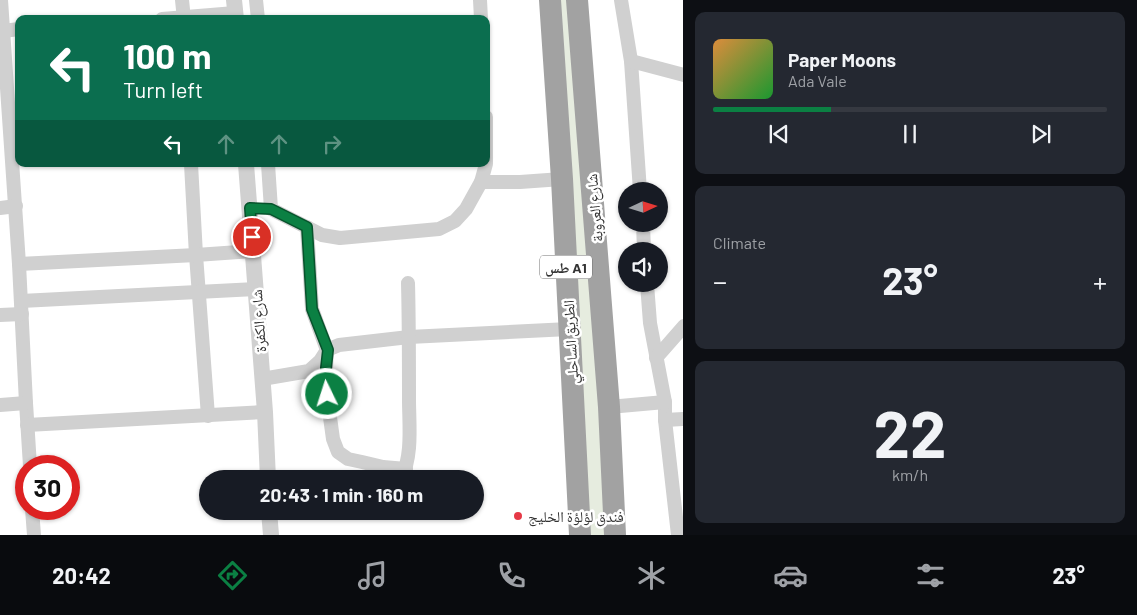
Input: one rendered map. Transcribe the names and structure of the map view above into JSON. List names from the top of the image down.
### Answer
{
  "streets": {
    "highway": ["شارع العروبة", "طس A1", "الطريق الساحلي"],
    "street": ["شارع الكفرة"]
  },
  "places": ["فندق لؤلؤة الخليج"],
  "north": "right",
  "page": {
    "turn": ["100 m", "Turn left"],
    "song": ["Paper Moons", "Ada Vale"],
    "tile": [
      "Climate",
      ["22", "km/h"]
    ],
    "heat": ["−", "23°", "+"],
    "limit": "30",
    "trip": "20:43 · 1 min · 160 m",
    "tabs": ["20:42", "23°"]
  }
}
